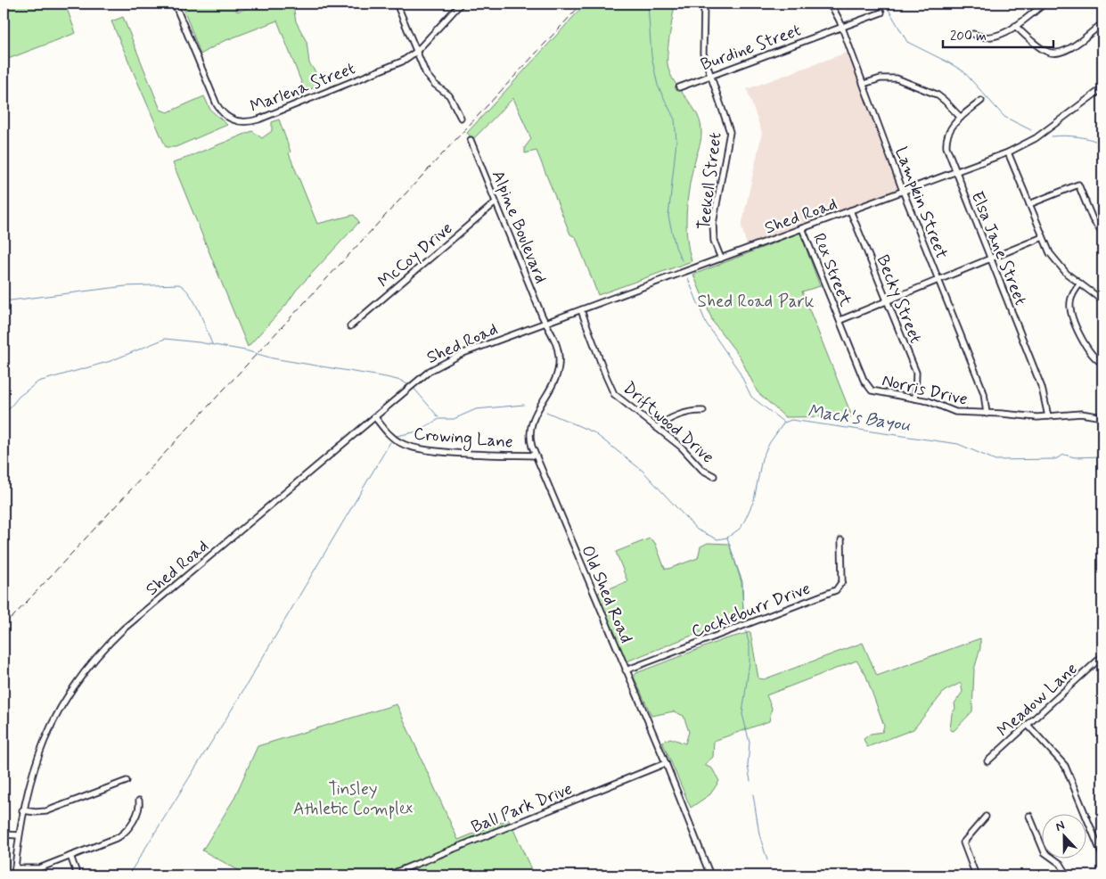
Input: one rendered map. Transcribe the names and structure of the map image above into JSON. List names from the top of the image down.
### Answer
{
  "streets": {
    "street": [
      "Burdine Street",
      "Marlena Street",
      "Teekell Street",
      "Lampkin Street",
      "Shed Road",
      "Alpine Boulevard",
      "Elsa Jane Street",
      "McCoy Drive",
      "Rex Street",
      "Becky Street",
      "Norris Drive",
      "Driftwood Drive",
      "Crowing Lane",
      "Old Shed Road",
      "Cockleburr Drive",
      "Meadow Lane",
      "Ball Park Drive"
    ]
  },
  "crossings": [
    ["Burdine Street", "Teekell Street"],
    ["Burdine Street", "Lampkin Street"],
    ["Teekell Street", "Shed Road"],
    ["Lampkin Street", "Shed Road"],
    ["Lampkin Street", "Norris Drive"],
    ["Shed Road", "Alpine Boulevard"],
    ["Shed Road", "Elsa Jane Street"],
    ["Shed Road", "Rex Street"],
    ["Shed Road", "Becky Street"],
    ["Shed Road", "Driftwood Drive"],
    ["Shed Road", "Crowing Lane"],
    ["Shed Road", "Old Shed Road"],
    ["Alpine Boulevard", "McCoy Drive"],
    ["Alpine Boulevard", "Old Shed Road"],
    ["Elsa Jane Street", "Norris Drive"],
    ["Rex Street", "Norris Drive"],
    ["Becky Street", "Norris Drive"],
    ["Crowing Lane", "Old Shed Road"],
    ["Old Shed Road", "Cockleburr Drive"],
    ["Old Shed Road", "Ball Park Drive"]
  ],
  "water": ["Mack's Bayou"],
  "parks": ["Shed Road Park", "Tinsley Athletic Complex"],
  "scale_bar": "200 m",
  "north": "top"
}
